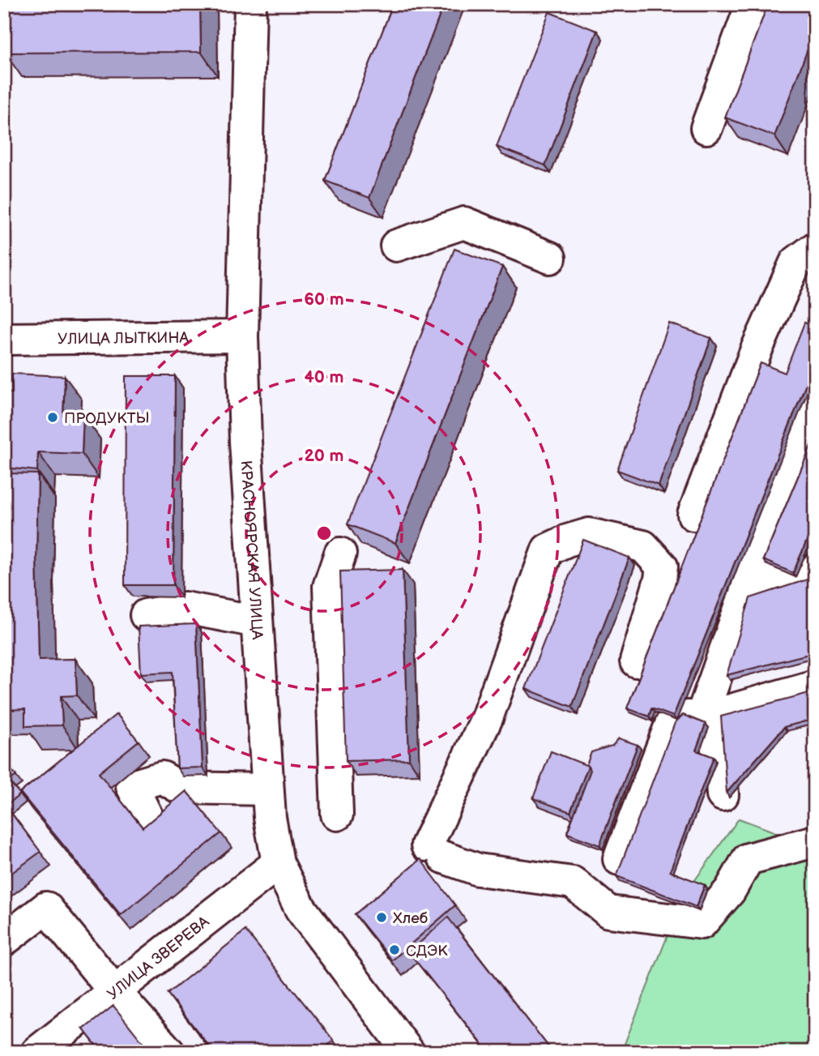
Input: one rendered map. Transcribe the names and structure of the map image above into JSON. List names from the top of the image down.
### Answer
{
  "streets": {
    "street": ["УЛИЦА ЛЫТКИНА", "КРАСНОЯРСКАЯ УЛИЦА", "УЛИЦА ЗВЕРЕВА"]
  },
  "crossings": [
    ["УЛИЦА ЛЫТКИНА", "КРАСНОЯРСКАЯ УЛИЦА"],
    ["КРАСНОЯРСКАЯ УЛИЦА", "УЛИЦА ЗВЕРЕВА"]
  ],
  "places": ["ПРОДУКТЫ", "Хлеб", "СДЭК"],
  "rings": ["60 m", "40 m", "20 m"]
}
